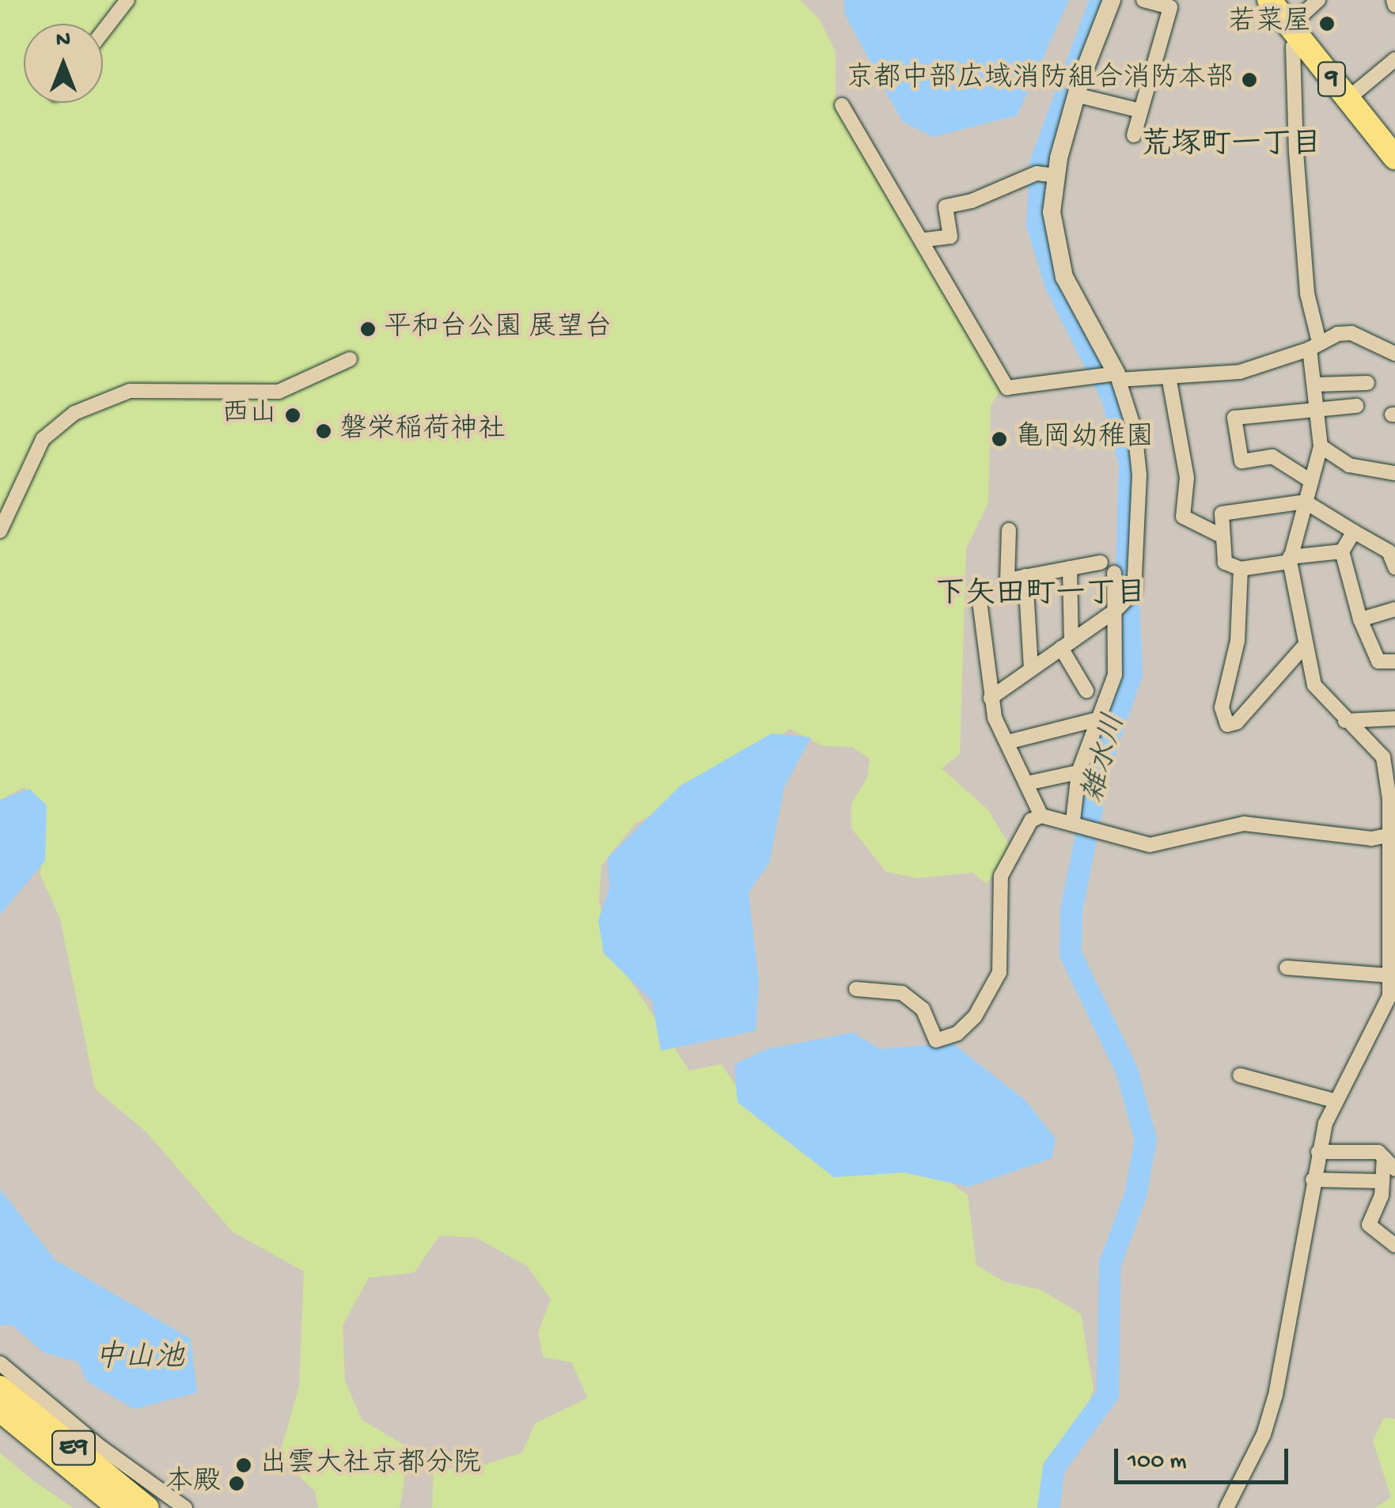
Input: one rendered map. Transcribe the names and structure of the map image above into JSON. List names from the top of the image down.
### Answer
{
  "streets": {
    "highway": ["9", "E9"]
  },
  "districts": ["荒塚町一丁目", "下矢田町一丁目"],
  "water": ["雑水川", "中山池"],
  "places": [
    "若菜屋",
    "京都中部広域消防組合消防本部",
    "平和台公園 展望台",
    "西山",
    "磐栄稲荷神社",
    "亀岡幼稚園",
    "出雲大社京都分院",
    "本殿"
  ],
  "scale_bar": "100 m",
  "north": "top"
}
